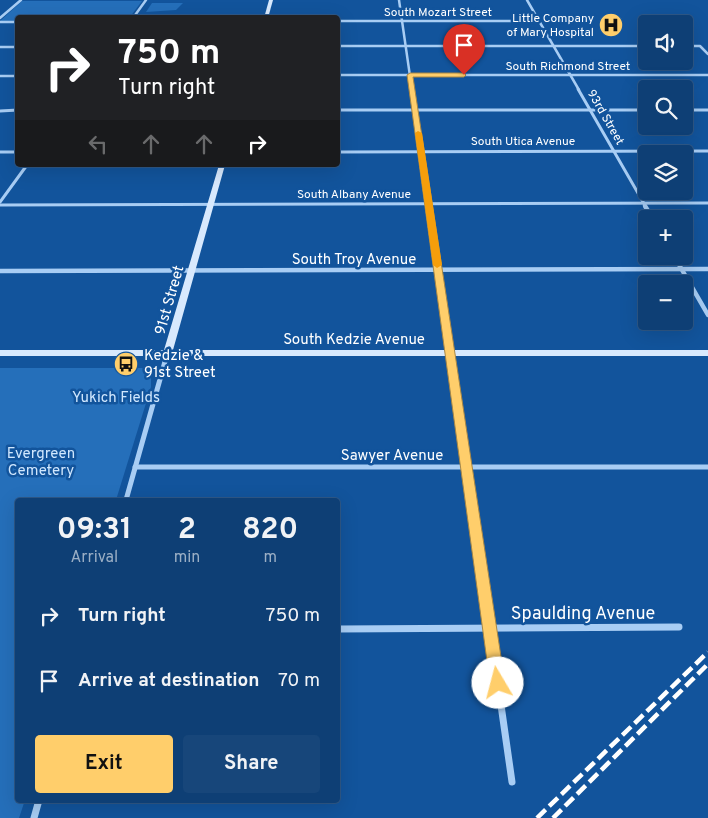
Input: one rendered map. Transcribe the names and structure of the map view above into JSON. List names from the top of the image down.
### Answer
{
  "streets": {
    "main road": ["91st Street", "South Kedzie Avenue"],
    "street": [
      "South Mozart Street",
      "South Richmond Street",
      "93rd Street",
      "South Utica Avenue",
      "South Albany Avenue",
      "South Troy Avenue",
      "Sawyer Avenue",
      "Spaulding Avenue"
    ]
  },
  "crossings": [
    ["South Mozart Street", "93rd Street"],
    ["South Richmond Street", "93rd Street"],
    ["93rd Street", "South Utica Avenue"],
    ["93rd Street", "South Albany Avenue"],
    ["South Albany Avenue", "91st Street"],
    ["South Troy Avenue", "91st Street"],
    ["91st Street", "South Kedzie Avenue"],
    ["91st Street", "Sawyer Avenue"]
  ],
  "parks": ["Yukich Fields", "Evergreen Cemetery"],
  "places": {
    "hospital": ["Little Company of Mary Hospital"],
    "bus stop": ["Kedzie & 91st Street"]
  },
  "page": {
    "map_buttons": ["+", "−"],
    "turn": ["750 m", "Turn right"],
    "eta": [
      "09:31",
      "Arrival",
      "2",
      "min",
      "820",
      "m"
    ],
    "list": [
      {
        "name": "Turn right",
        "value": "750 m"
      },
      {
        "name": "Arrive at destination",
        "value": "70 m"
      }
    ],
    "buttons": ["Exit", "Share"]
  }
}
